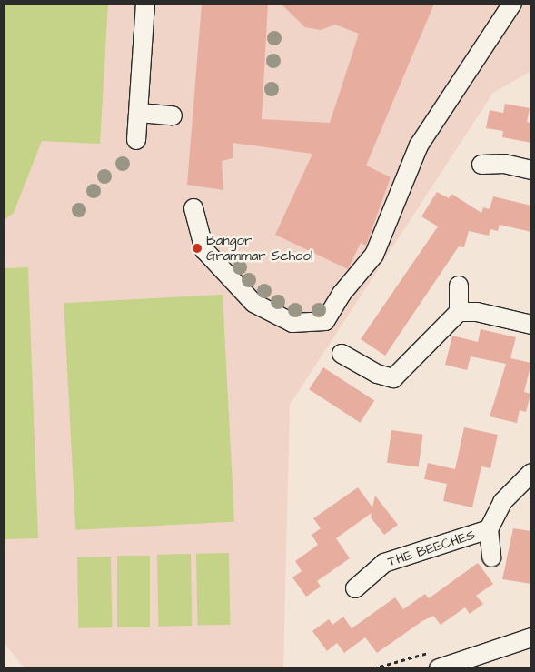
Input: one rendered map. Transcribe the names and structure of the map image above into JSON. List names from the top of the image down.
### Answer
{
  "streets": {
    "street": ["THE BEECHES"]
  },
  "places": ["Bangor Grammar School"]
}
